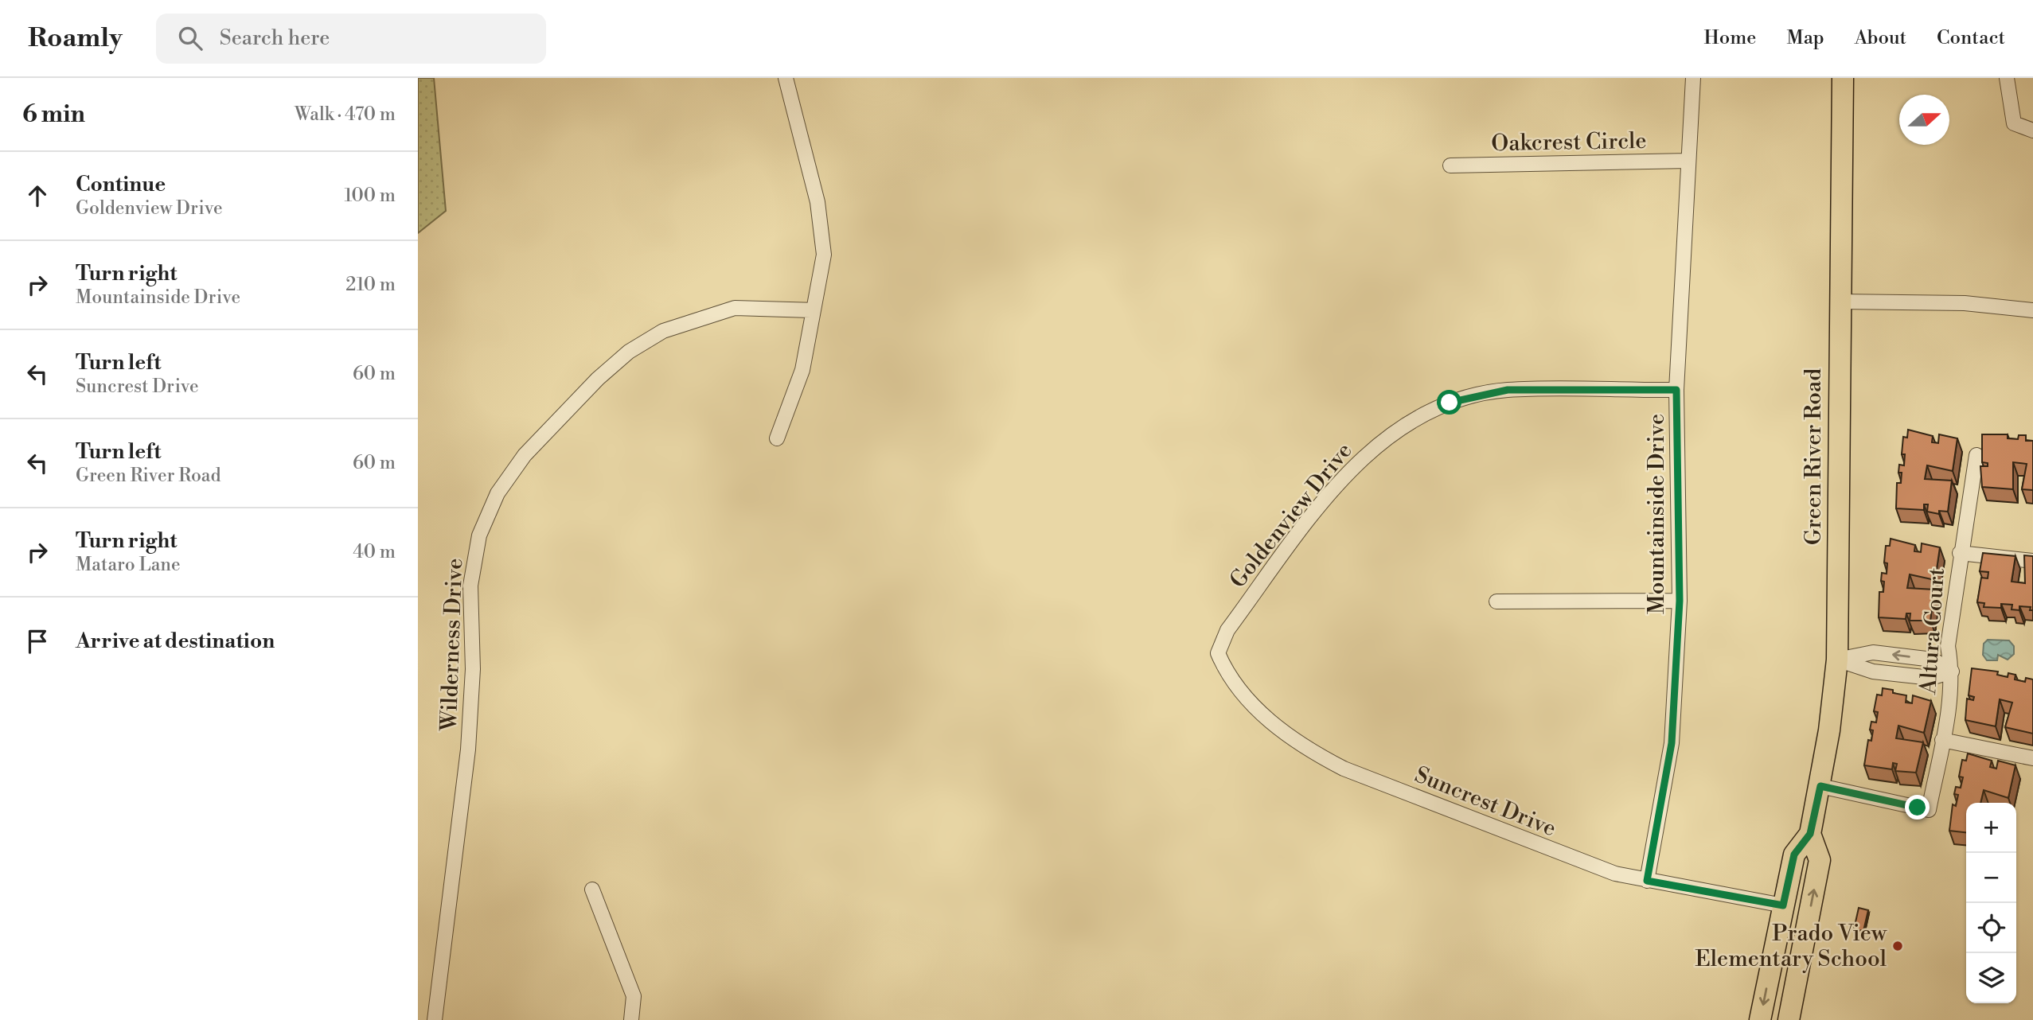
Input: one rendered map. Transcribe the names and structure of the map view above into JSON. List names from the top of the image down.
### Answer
{
  "streets": {
    "main road": ["Green River Road"],
    "street": [
      "Oakcrest Circle",
      "Mountainside Drive",
      "Goldenview Drive",
      "Altura Court",
      "Wilderness Drive",
      "Suncrest Drive"
    ]
  },
  "crossings": [
    ["Oakcrest Circle", "Mountainside Drive"],
    ["Green River Road", "Altura Court"],
    ["Green River Road", "Suncrest Drive"],
    ["Mountainside Drive", "Goldenview Drive"],
    ["Mountainside Drive", "Suncrest Drive"],
    ["Goldenview Drive", "Suncrest Drive"]
  ],
  "places": ["Prado View Elementary School"],
  "north": "right",
  "page": {
    "header": "Roamly",
    "search": "Search here",
    "nav": [
      "Home",
      "Map",
      "About",
      "Contact"
    ],
    "heading": ["6 min", "Walk · 470 m"],
    "list": [
      ["Continue", "Goldenview Drive", "100 m"],
      ["Turn right", "Mountainside Drive", "210 m"],
      ["Turn left", "Suncrest Drive", "60 m"],
      ["Turn left", "Green River Road", "60 m"],
      ["Turn right", "Mataro Lane", "40 m"],
      "Arrive at destination"
    ],
    "map_buttons": ["+", "−"]
  }
}
